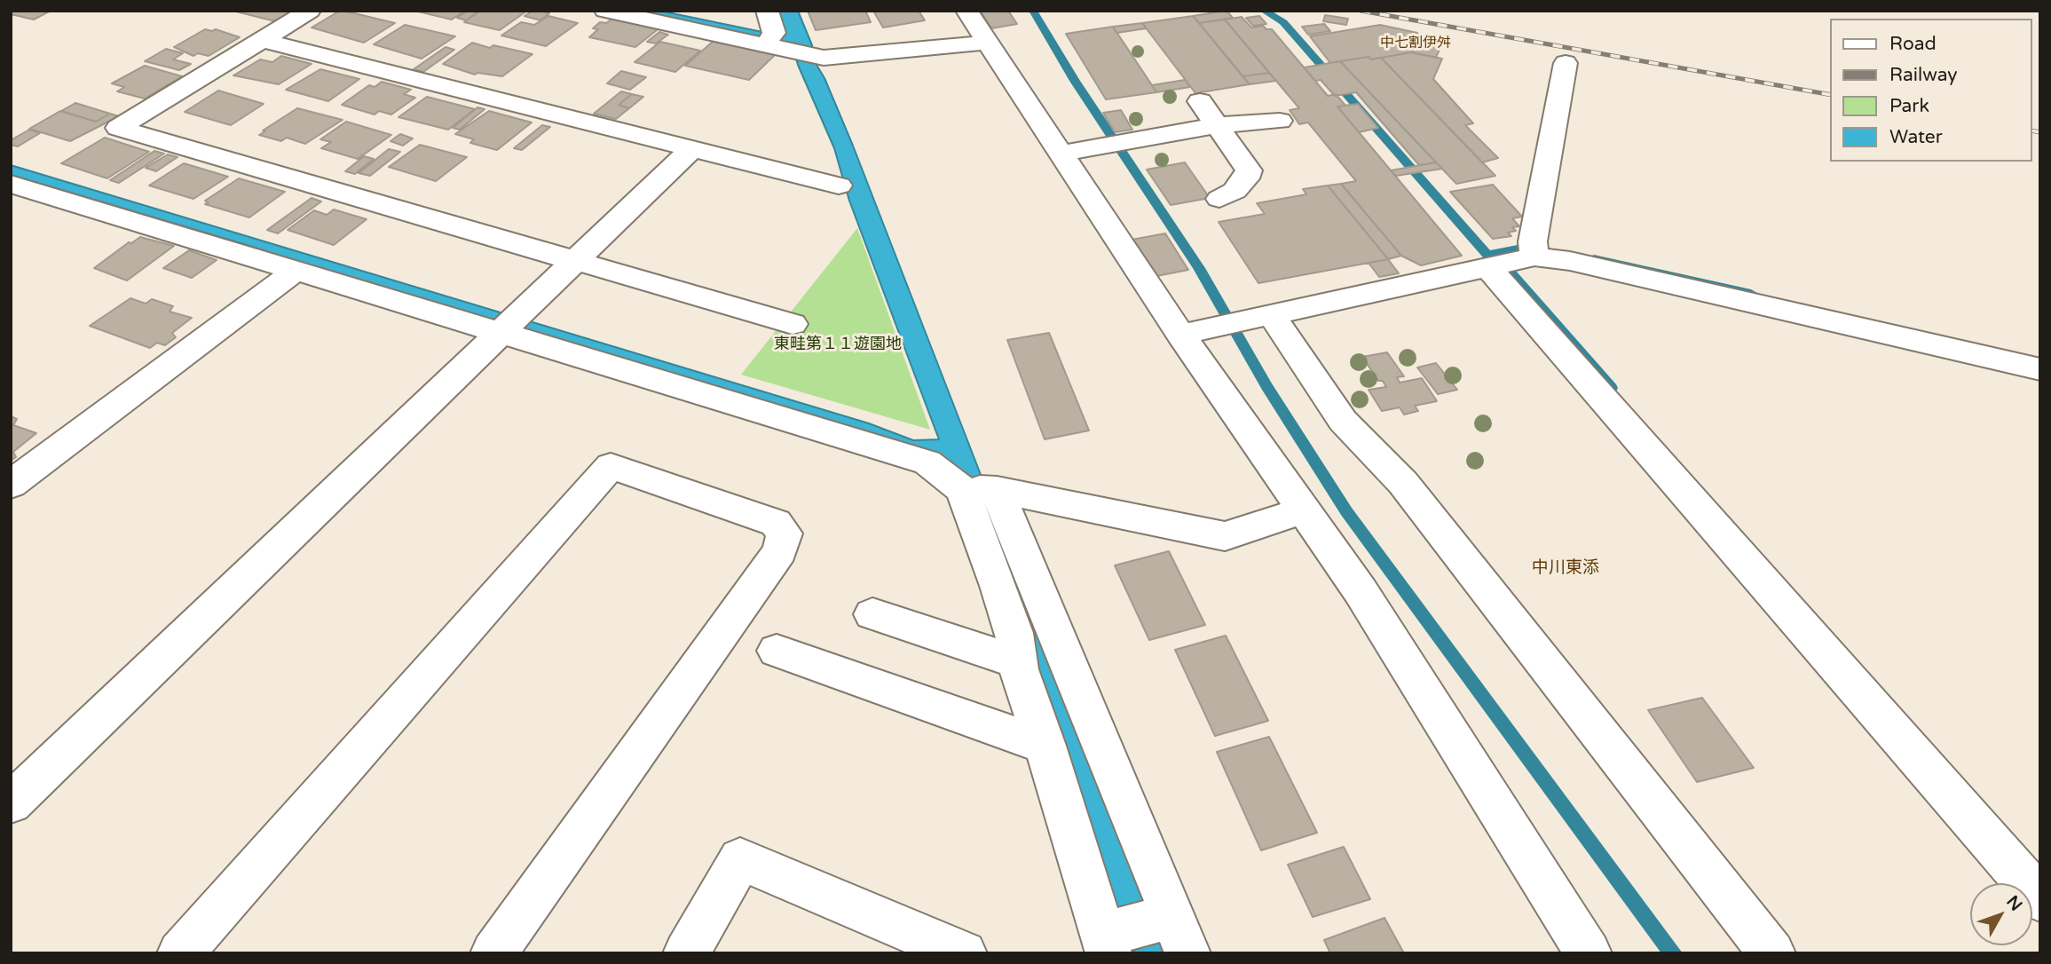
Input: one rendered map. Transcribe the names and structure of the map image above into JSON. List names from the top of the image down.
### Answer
{
  "districts": ["中七割伊舛", "中川東添"],
  "parks": ["東畦第１１遊園地"],
  "legend": [
    "Road",
    "Railway",
    "Park",
    "Water"
  ],
  "north": "top right"
}
